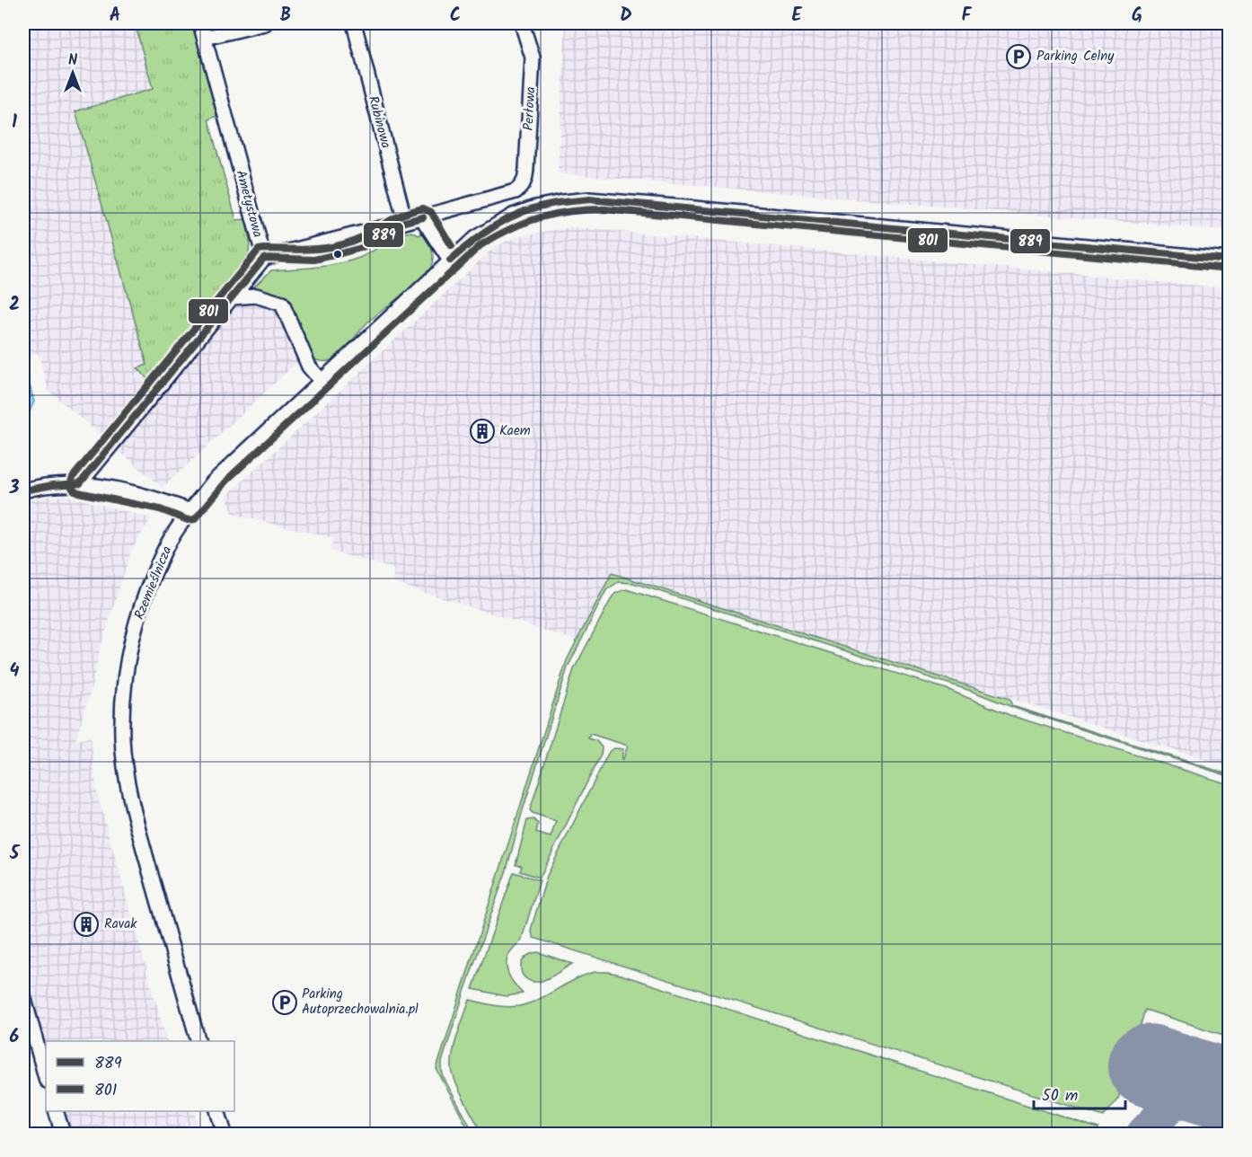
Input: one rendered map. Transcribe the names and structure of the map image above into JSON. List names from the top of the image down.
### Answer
{
  "streets": {
    "street": [
      "Perłowa",
      "Rubinowa",
      "Ametystowa",
      "Rzemieślnicza"
    ]
  },
  "places": {
    "parking": ["Parking Celny", "Parking Autoprzechowalnia.pl"],
    "building": ["Kaem", "Ravak"]
  },
  "lines": ["transit line 889", "transit line 801"],
  "legend": ["889", "801"],
  "scale_bar": "50 m",
  "north": "top",
  "grid": {
    "columns": [
      "A",
      "B",
      "C",
      "D",
      "E",
      "F",
      "G"
    ],
    "rows": [
      "1",
      "2",
      "3",
      "4",
      "5",
      "6"
    ]
  }
}
